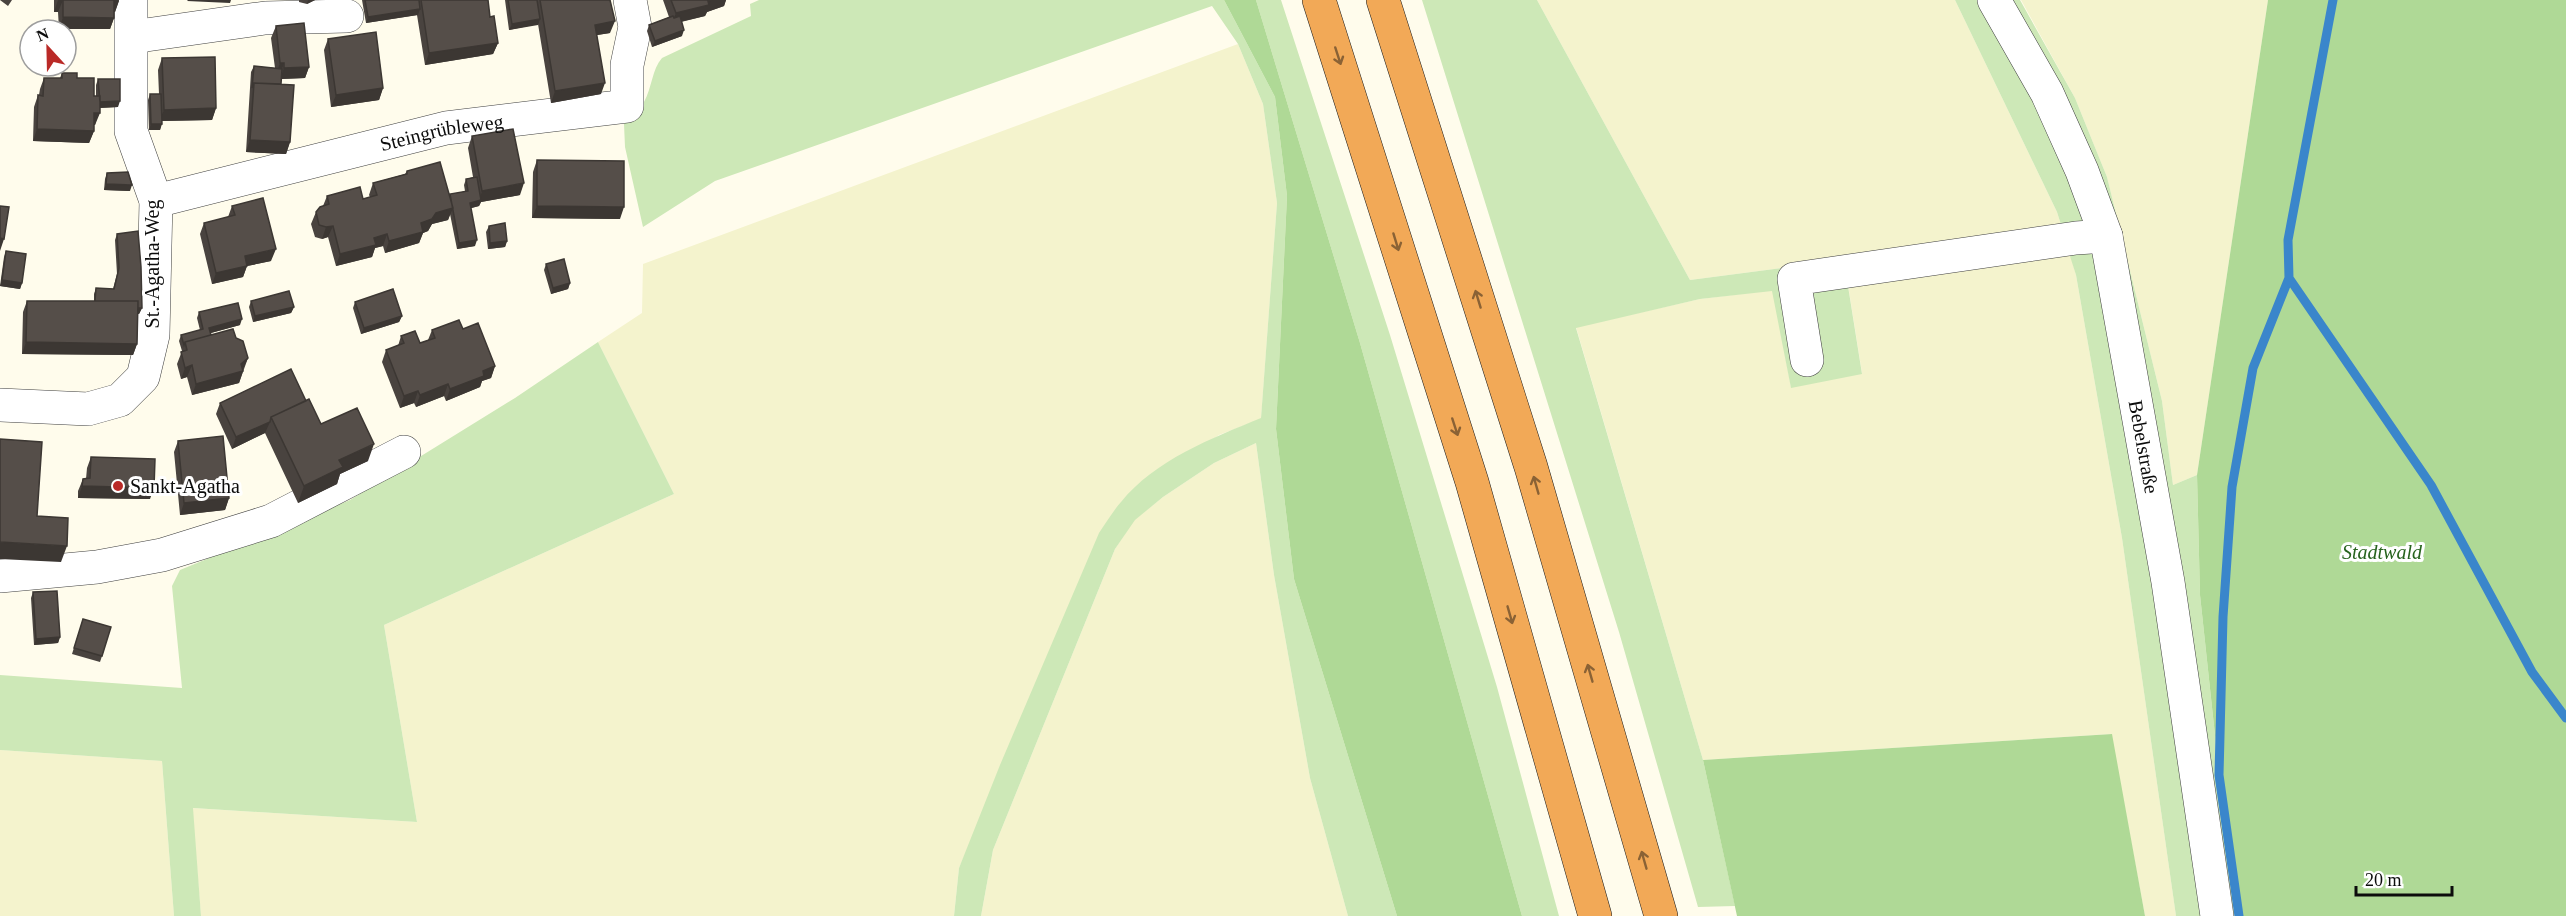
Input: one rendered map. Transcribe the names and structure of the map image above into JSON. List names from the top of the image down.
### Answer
{
  "streets": {
    "street": ["Steingrübleweg", "St.-Agatha-Weg", "Bebelstraße"]
  },
  "crossings": [
    ["Steingrübleweg", "St.-Agatha-Weg"]
  ],
  "parks": ["Stadtwald"],
  "places": ["Sankt-Agatha"],
  "scale_bar": "20 m",
  "north": "top"
}
